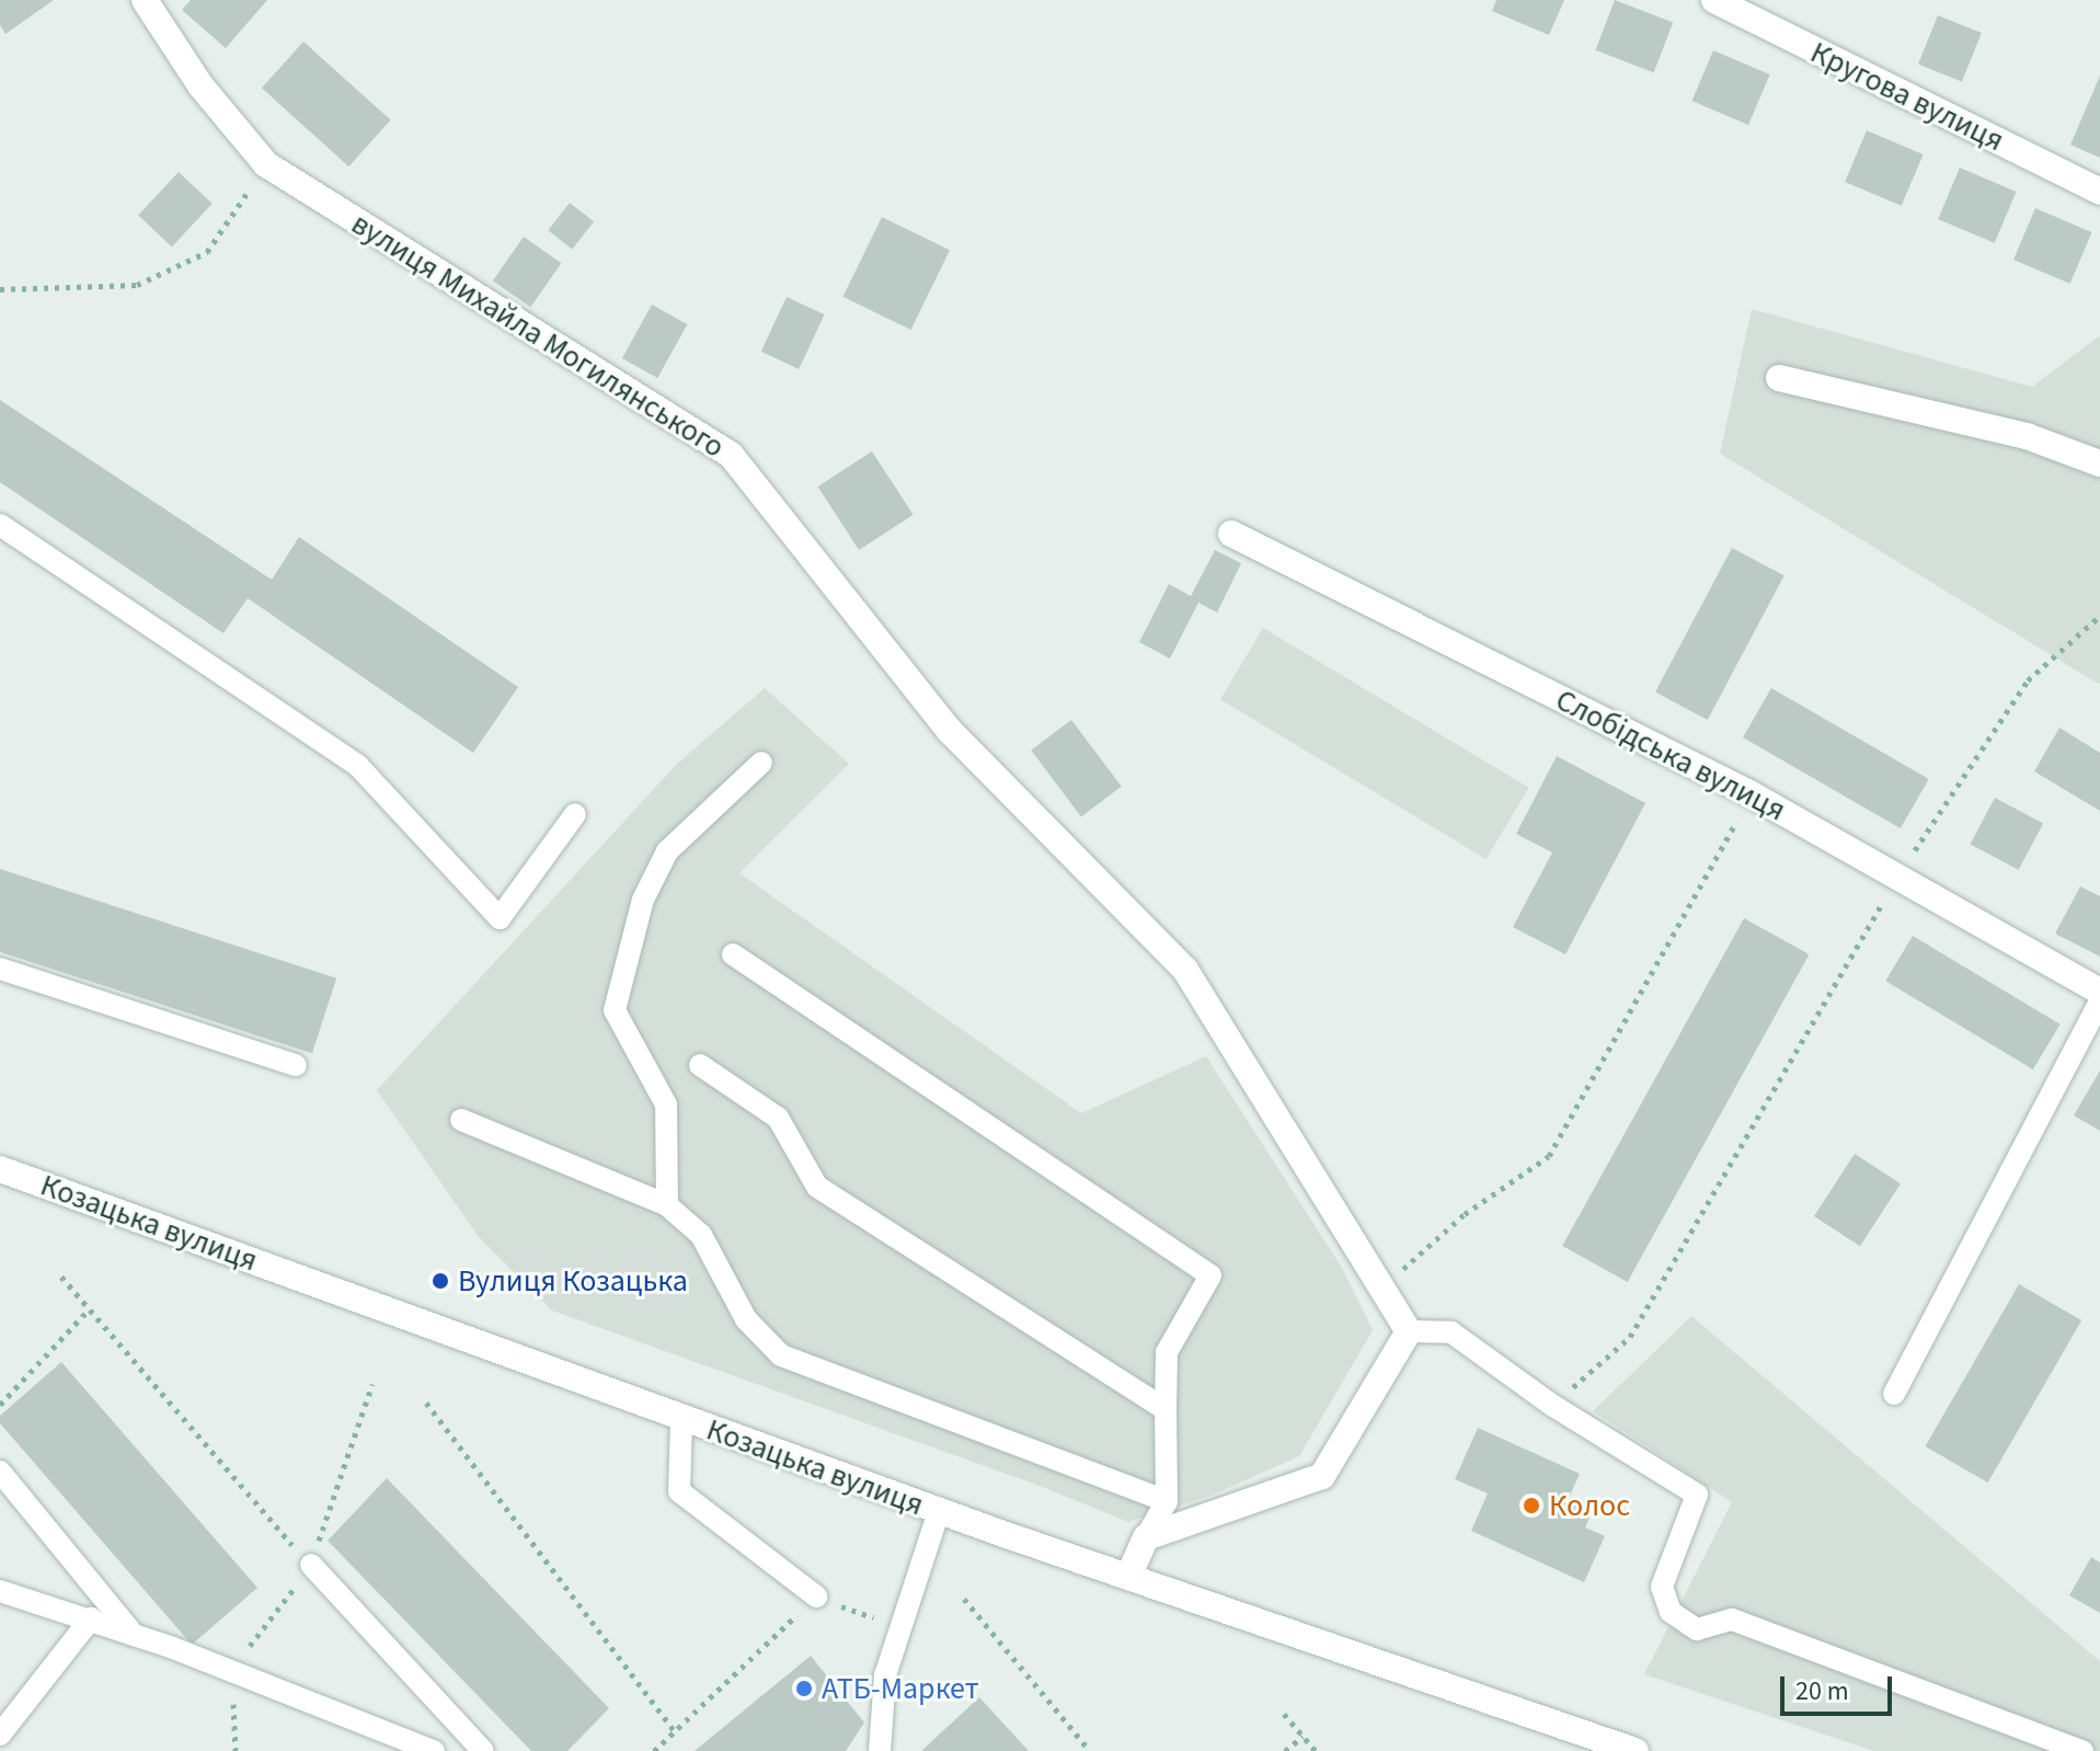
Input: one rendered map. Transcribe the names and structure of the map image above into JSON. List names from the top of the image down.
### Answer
{
  "streets": {
    "street": [
      "Кругова вулиця",
      "вулиця Михайла Могилянського",
      "Слобідська вулиця",
      "Козацька вулиця"
    ]
  },
  "places": ["Вулиця Козацька", "Колос", "АТБ-Маркет"],
  "scale_bar": "20 m"
}
